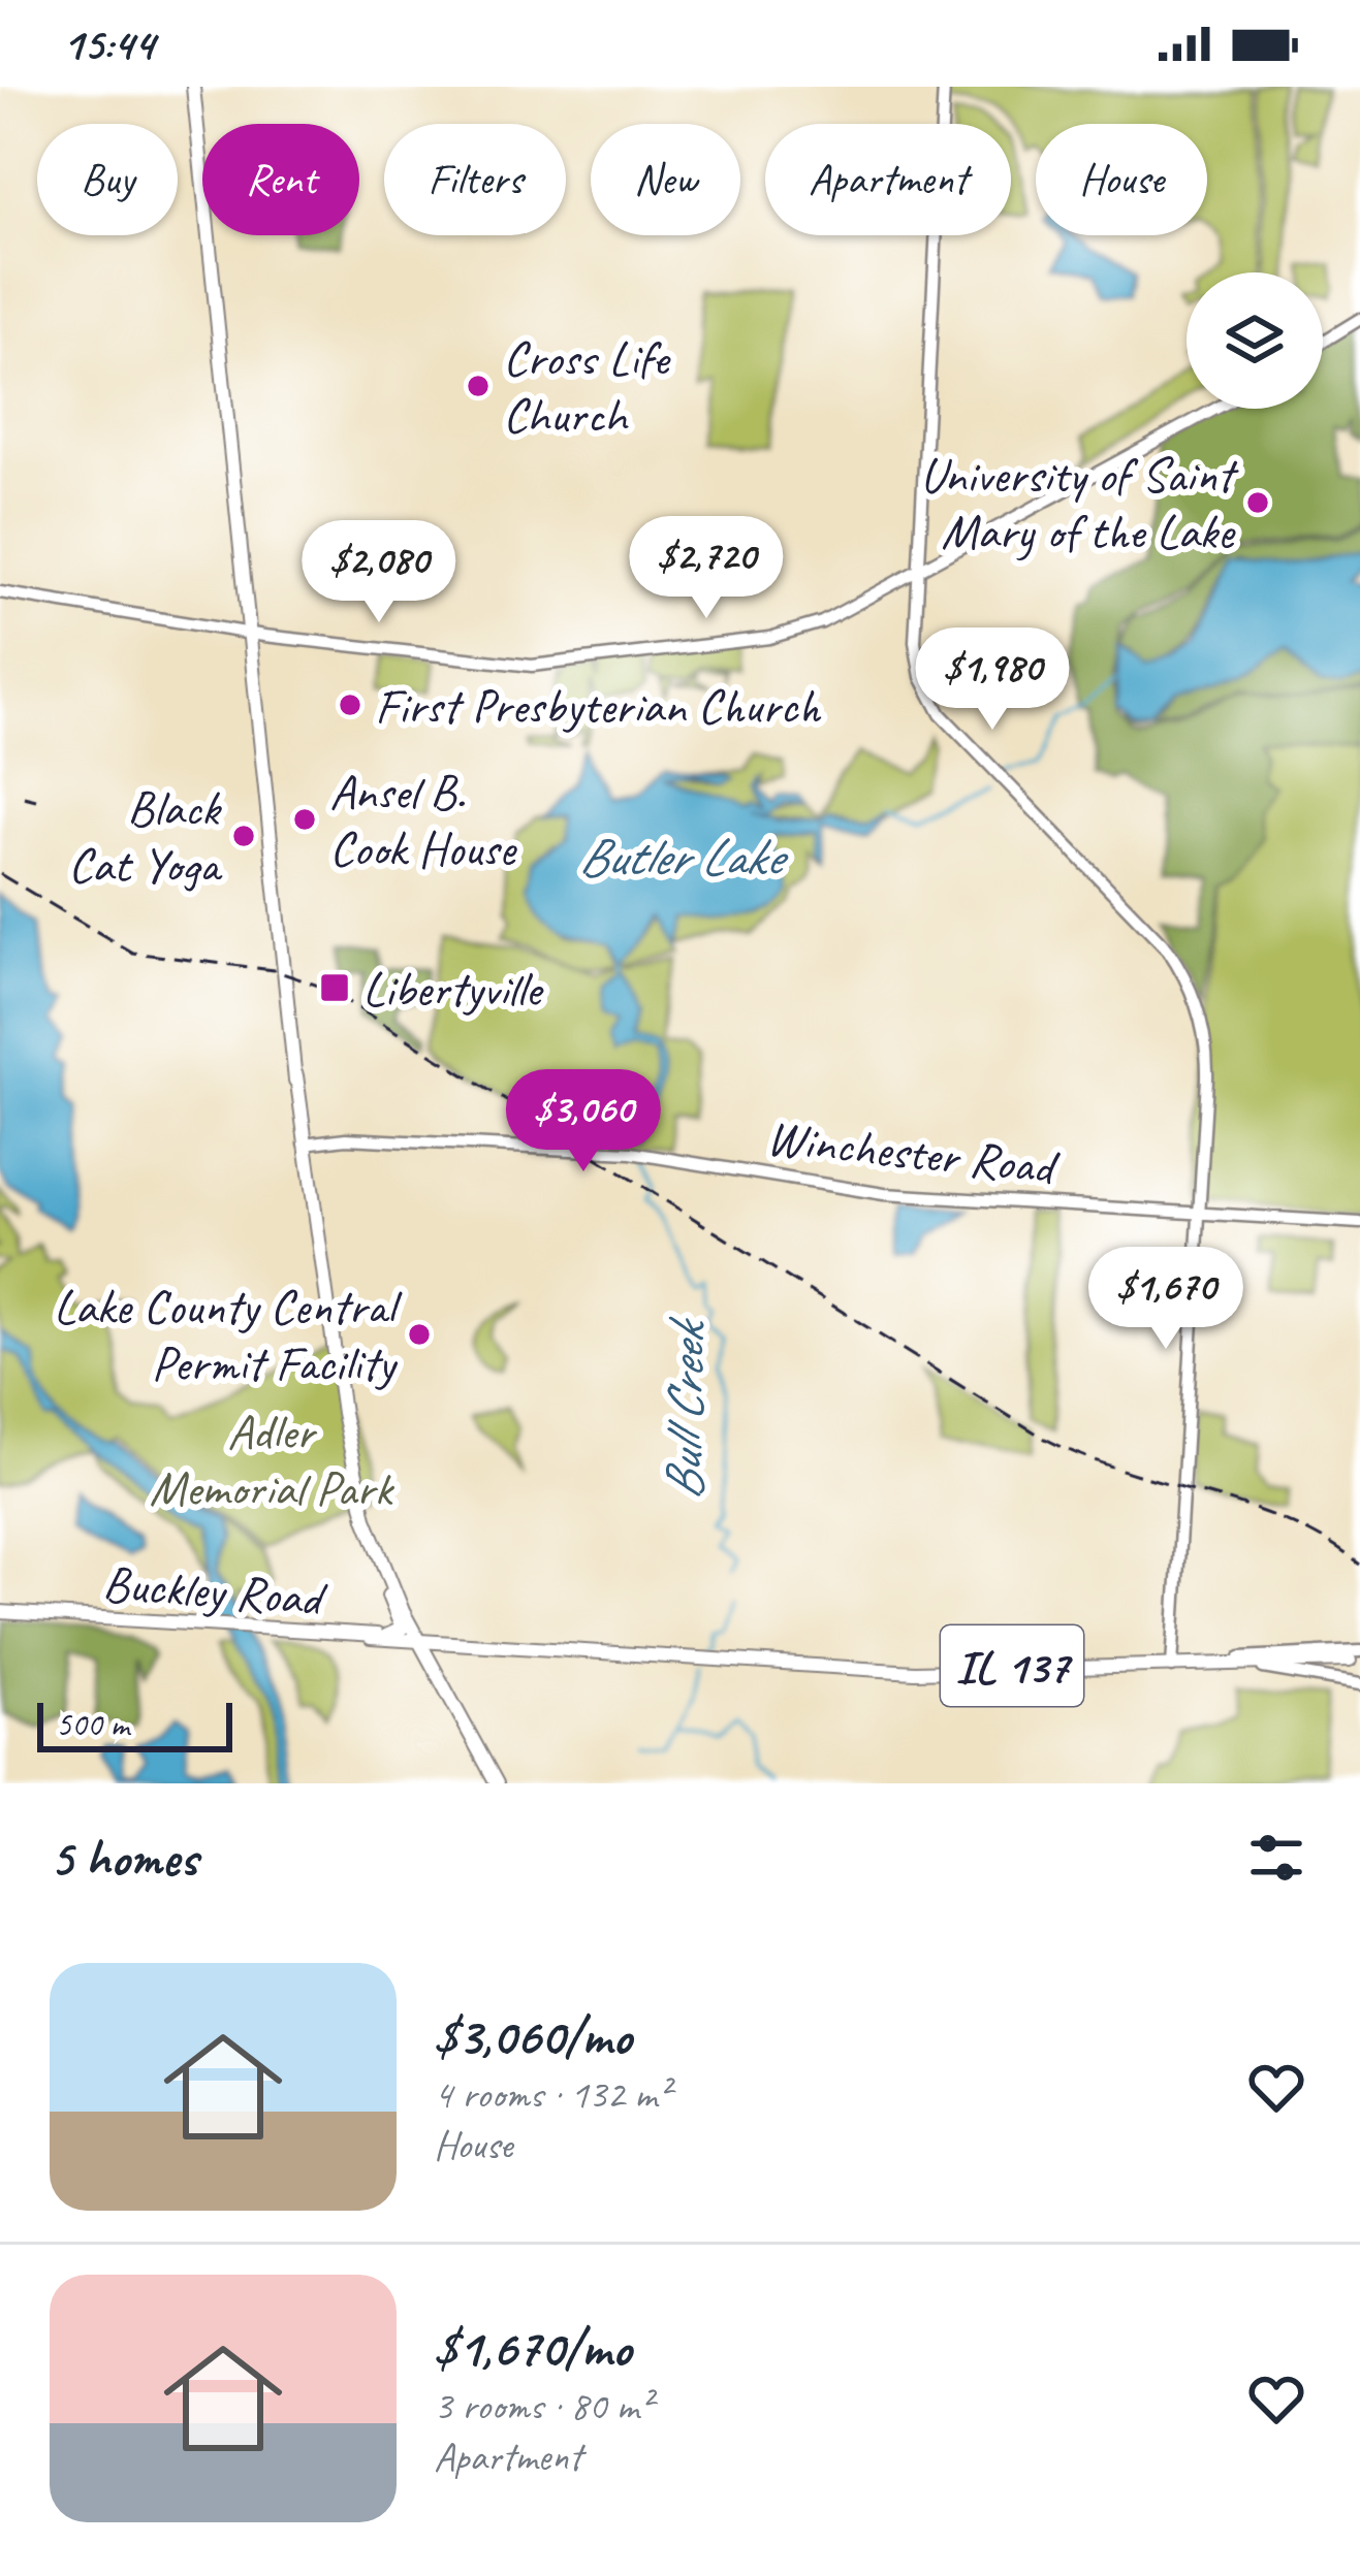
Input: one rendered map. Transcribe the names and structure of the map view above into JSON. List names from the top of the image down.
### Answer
{
  "streets": {
    "main road": ["Winchester Road", "Buckley Road", "IL 137"]
  },
  "crossings": [
    ["Buckley Road", "IL 137"]
  ],
  "water": ["Butler Lake", "Bull Creek"],
  "parks": ["Adler Memorial Park"],
  "places": {
    "other": [
      "Cross Life Church",
      "University of Saint Mary of the Lake",
      "First Presbyterian Church",
      "Ansel B. Cook House",
      "Black Cat Yoga",
      "Lake County Central Permit Facility"
    ],
    "transit": ["Libertyville"]
  },
  "scale_bar": "500 m",
  "page": {
    "status": "15:44",
    "chip": [
      "Buy",
      "Rent",
      "Filters",
      "New",
      "Apartment",
      "House"
    ],
    "price": [
      "$2,720",
      "$2,080",
      "$1,980",
      "$3,060",
      "$1,670"
    ],
    "scale": "500 m",
    "heading": "5 homes",
    "list": [
      {
        "name": "$3,060/mo",
        "note": "4 rooms · 132 m² · House"
      },
      {
        "name": "$1,670/mo",
        "note": "3 rooms · 80 m² · Apartment"
      }
    ]
  }
}
